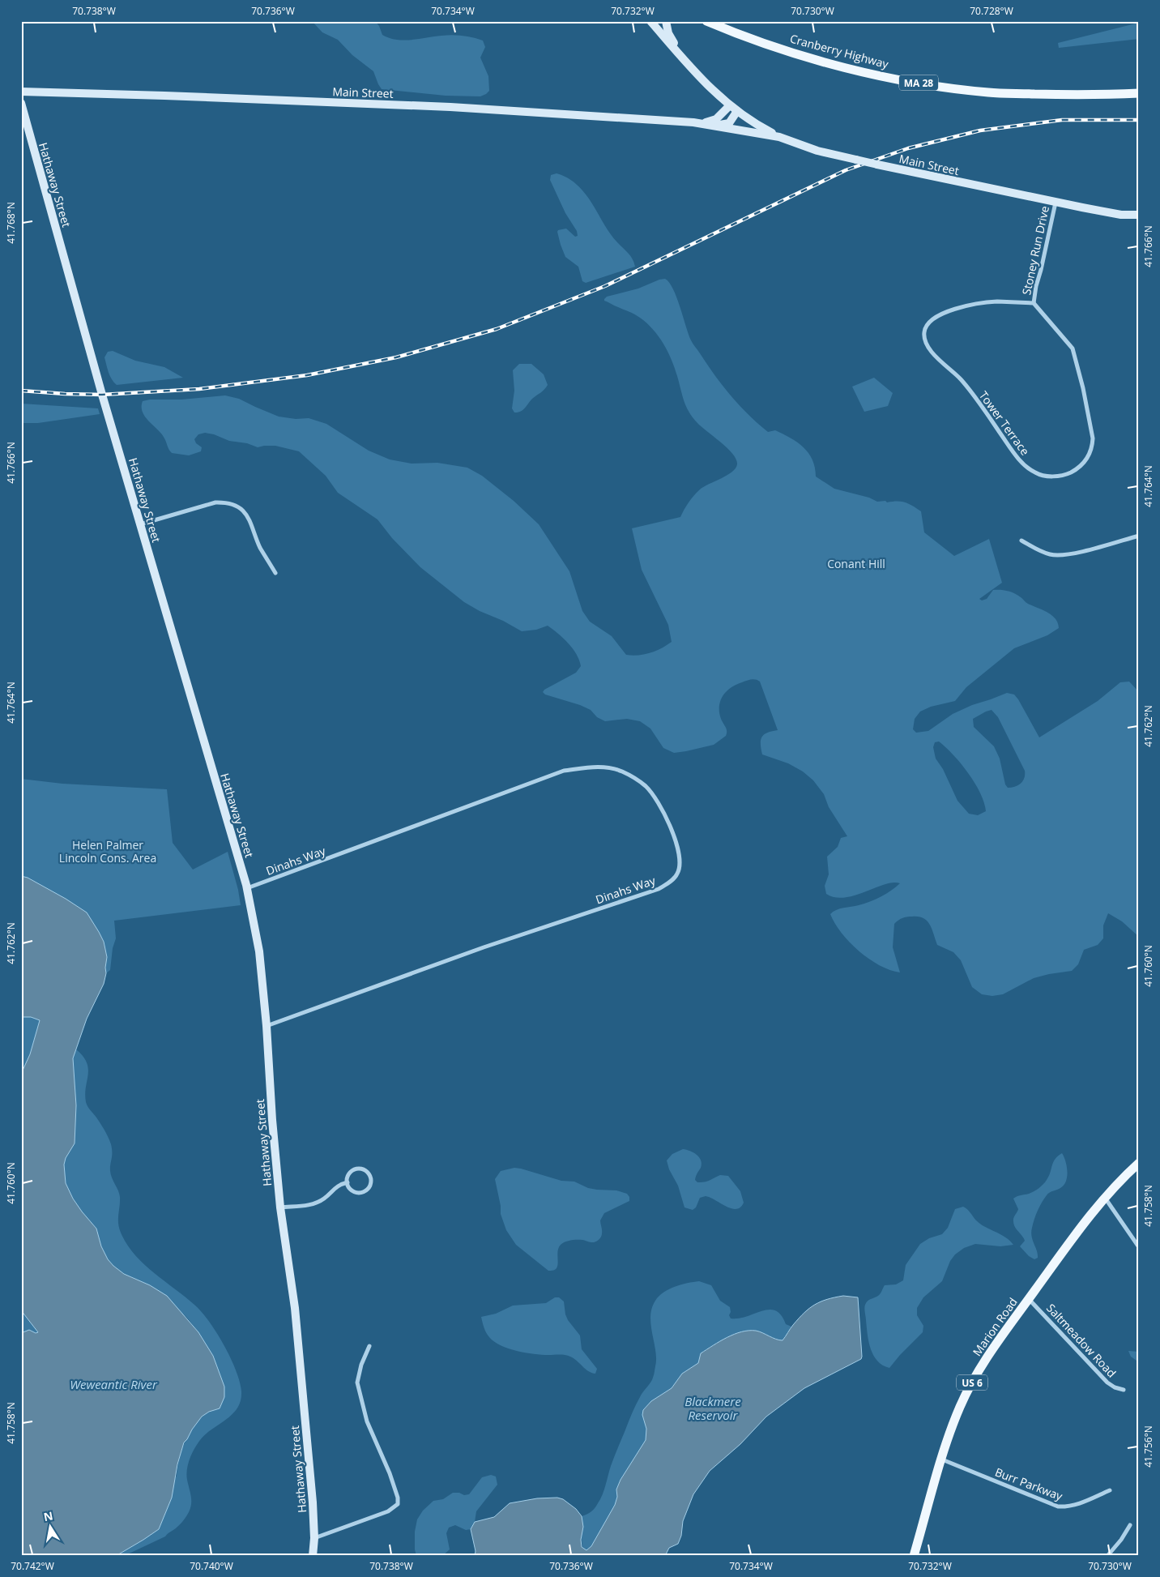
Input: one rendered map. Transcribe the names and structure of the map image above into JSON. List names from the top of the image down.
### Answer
{
  "streets": {
    "main road": [
      "Cranberry Highway",
      "MA 28",
      "Marion Road",
      "US 6"
    ],
    "street": [
      "Main Street",
      "Hathaway Street",
      "Stoney Run Drive",
      "Tower Terrace",
      "Dinahs Way",
      "Saltmeadow Road",
      "Burr Parkway"
    ]
  },
  "crossings": [
    ["Main Street", "Stoney Run Drive"],
    ["Hathaway Street", "Dinahs Way"],
    ["Stoney Run Drive", "Tower Terrace"],
    ["Marion Road", "Saltmeadow Road"],
    ["Marion Road", "Burr Parkway"]
  ],
  "water": ["Weweantic River", "Blackmere Reservoir"],
  "parks": ["Conant Hill", "Helen Palmer Lincoln Cons. Area"],
  "north": "top",
  "coordinates": [
    "70.738°W",
    "70.736°W",
    "70.734°W",
    "70.732°W",
    "70.730°W",
    "70.728°W",
    "41.768°N",
    "41.766°N",
    "41.764°N",
    "41.762°N",
    "41.760°N",
    "41.758°N",
    "41.756°N",
    "70.742°W",
    "70.740°W"
  ]
}
